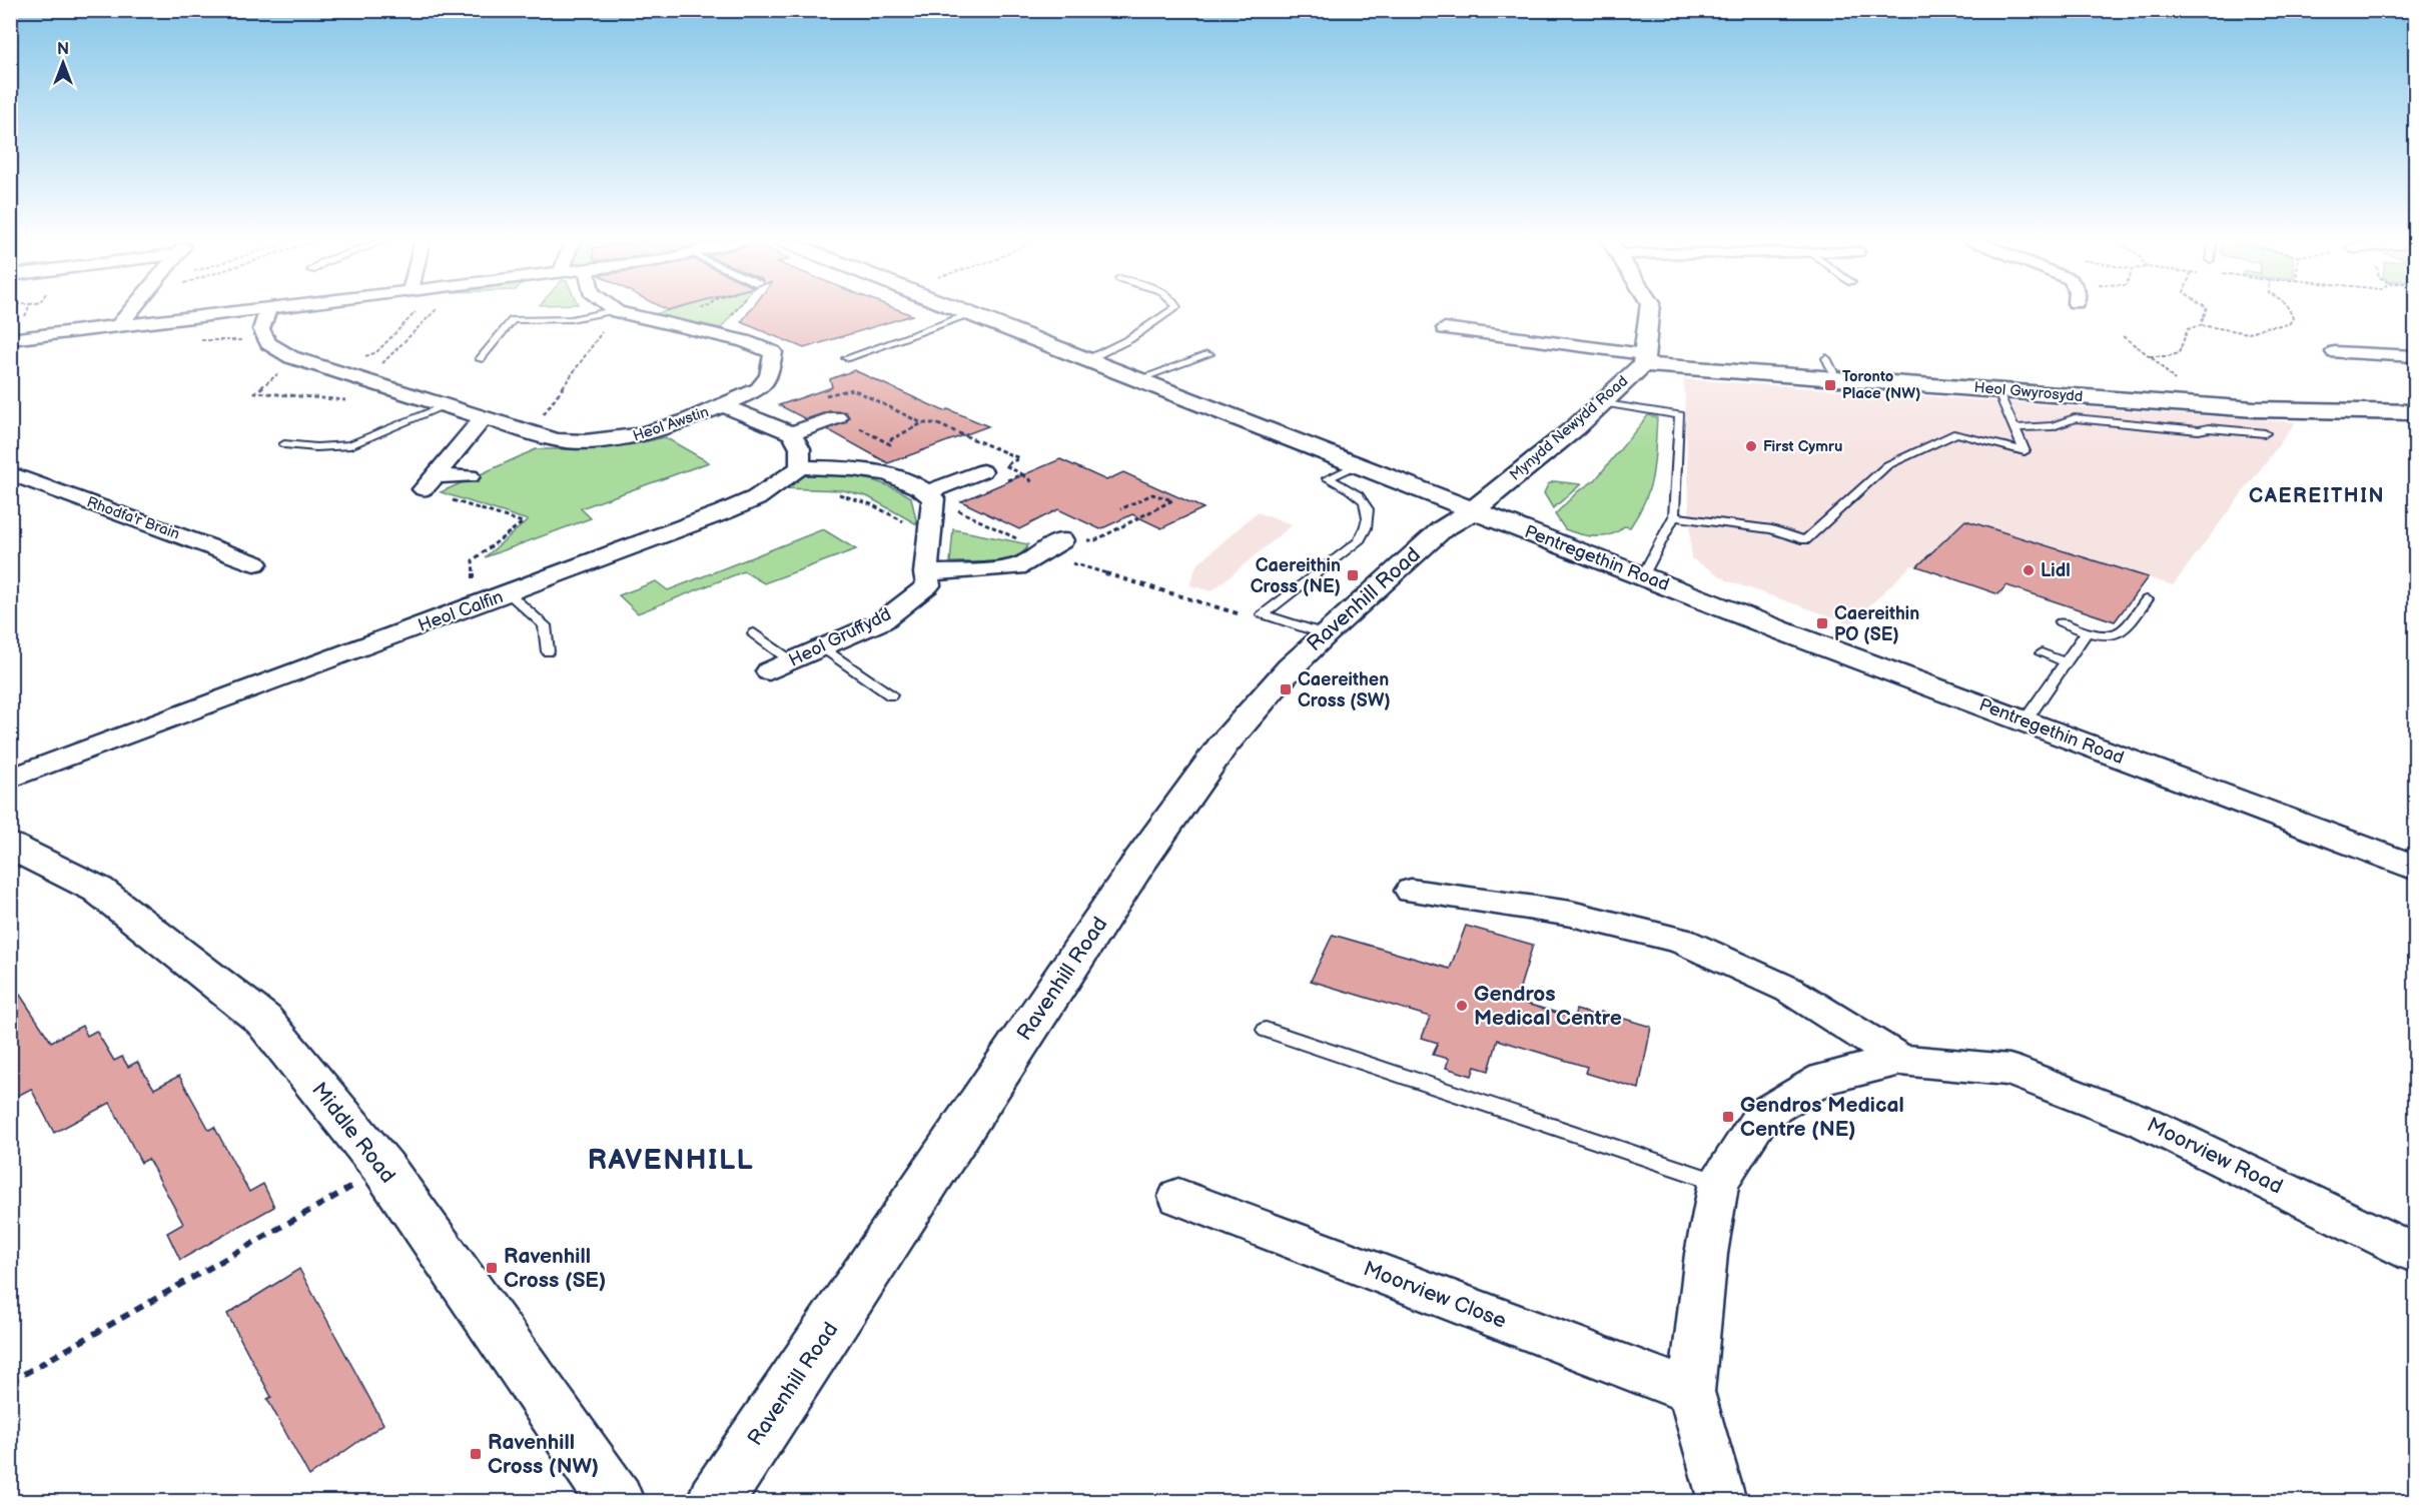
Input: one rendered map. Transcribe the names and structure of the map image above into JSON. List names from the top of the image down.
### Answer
{
  "streets": {
    "street": [
      "Heol Gwyrosydd",
      "Heol Awstin",
      "Mynydd Newydd Road",
      "Rhodfa'r Brain",
      "Pentregethin Road",
      "Ravenhill Road",
      "Heol Calfin",
      "Heol Gruffydd",
      "Middle Road",
      "Moorview Road",
      "Moorview Close"
    ]
  },
  "crossings": [
    ["Heol Gwyrosydd", "Mynydd Newydd Road"],
    ["Mynydd Newydd Road", "Pentregethin Road"],
    ["Mynydd Newydd Road", "Ravenhill Road"],
    ["Pentregethin Road", "Ravenhill Road"]
  ],
  "districts": ["CAEREITHIN", "RAVENHILL"],
  "places": {
    "transit": [
      "Toronto Place (NW)",
      "Caereithin Cross (NE)",
      "Caereithin PO (SE)",
      "Caereithen Cross (SW)",
      "Gendros Medical Centre (NE)",
      "Ravenhill Cross (SE)",
      "Ravenhill Cross (NW)"
    ],
    "other": ["First Cymru", "Lidl", "Gendros Medical Centre"]
  },
  "north": "top"
}
